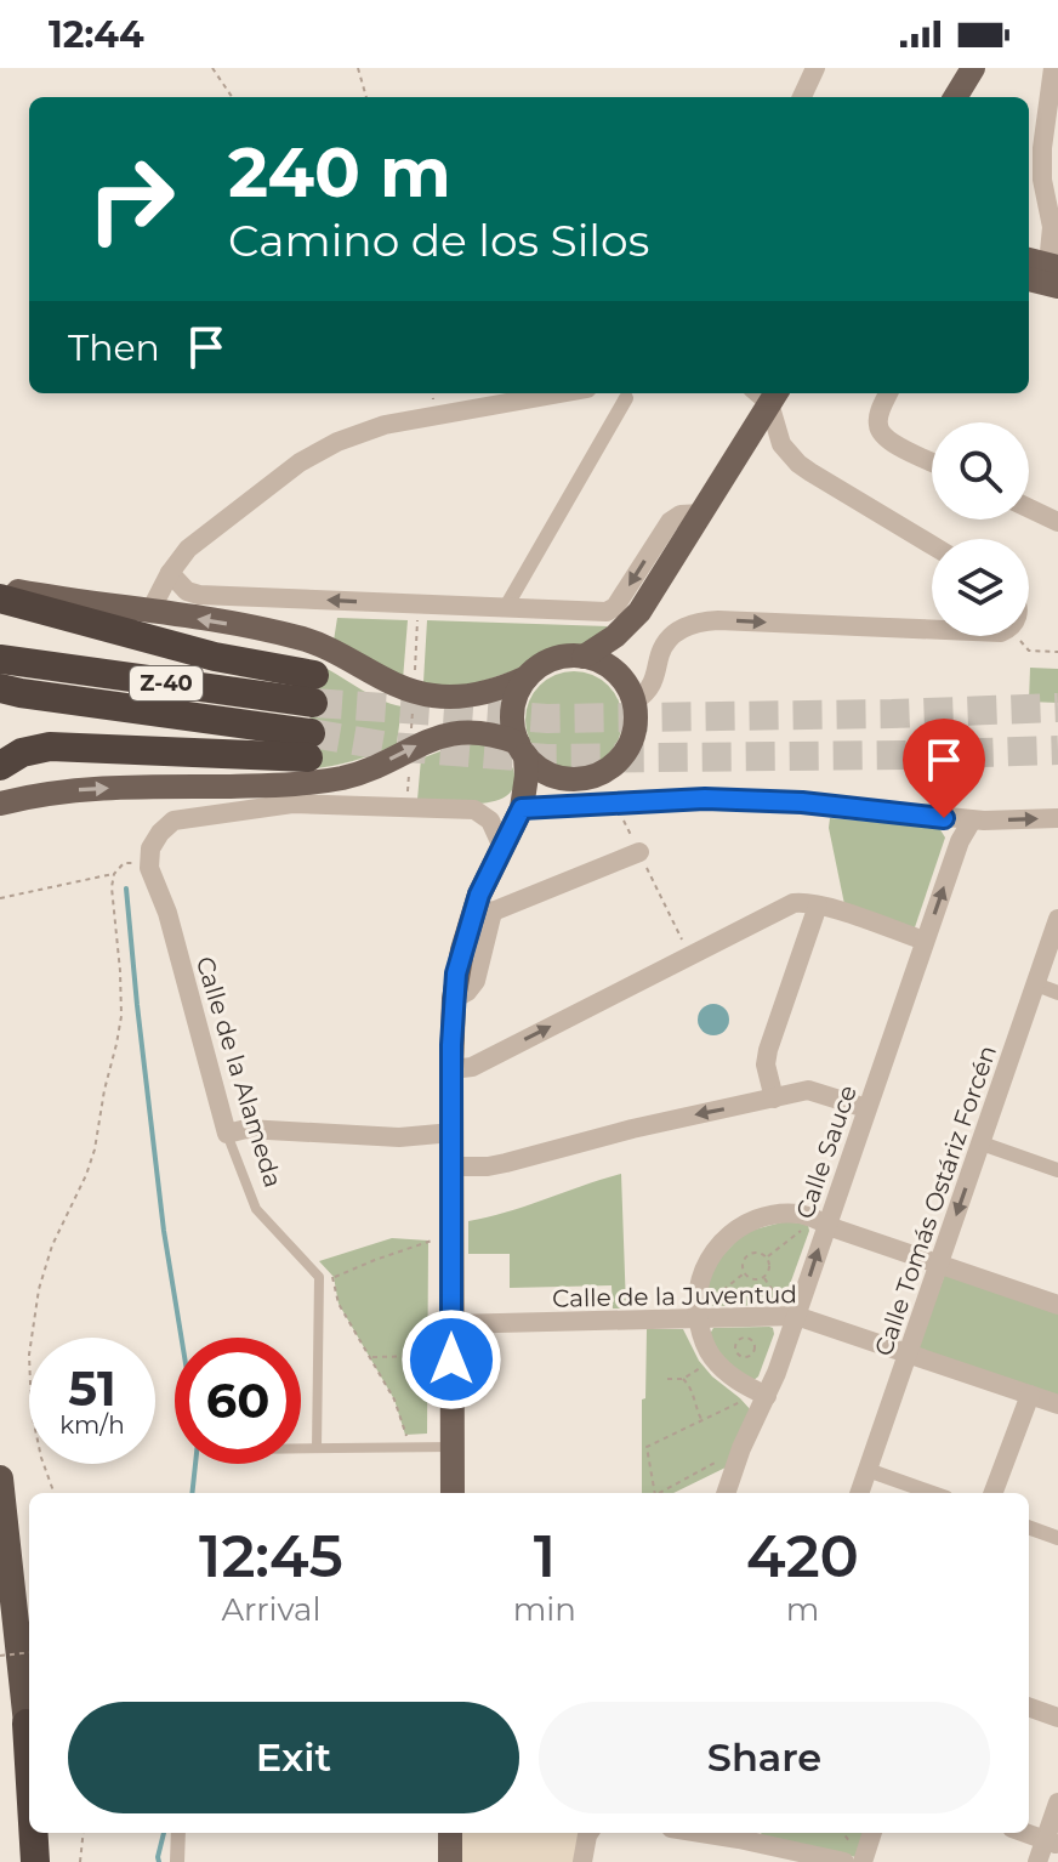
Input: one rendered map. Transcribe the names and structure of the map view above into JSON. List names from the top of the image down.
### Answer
{
  "streets": {
    "highway": ["Z-40"],
    "street": [
      "Calle de la Alameda",
      "Calle Sauce",
      "Calle Tomás Ostáriz Forcén",
      "Calle de la Juventud"
    ]
  },
  "crossings": [
    ["Calle Sauce", "Calle de la Juventud"],
    ["Calle Tomás Ostáriz Forcén", "Calle de la Juventud"]
  ],
  "page": {
    "status": "12:44",
    "turn": ["240 m", "Camino de los Silos"],
    "then": "Then",
    "speed": "51 km/h",
    "limit": "60",
    "eta": [
      "12:45",
      "Arrival",
      "1",
      "min",
      "420",
      "m"
    ],
    "buttons": ["Exit", "Share"]
  }
}
